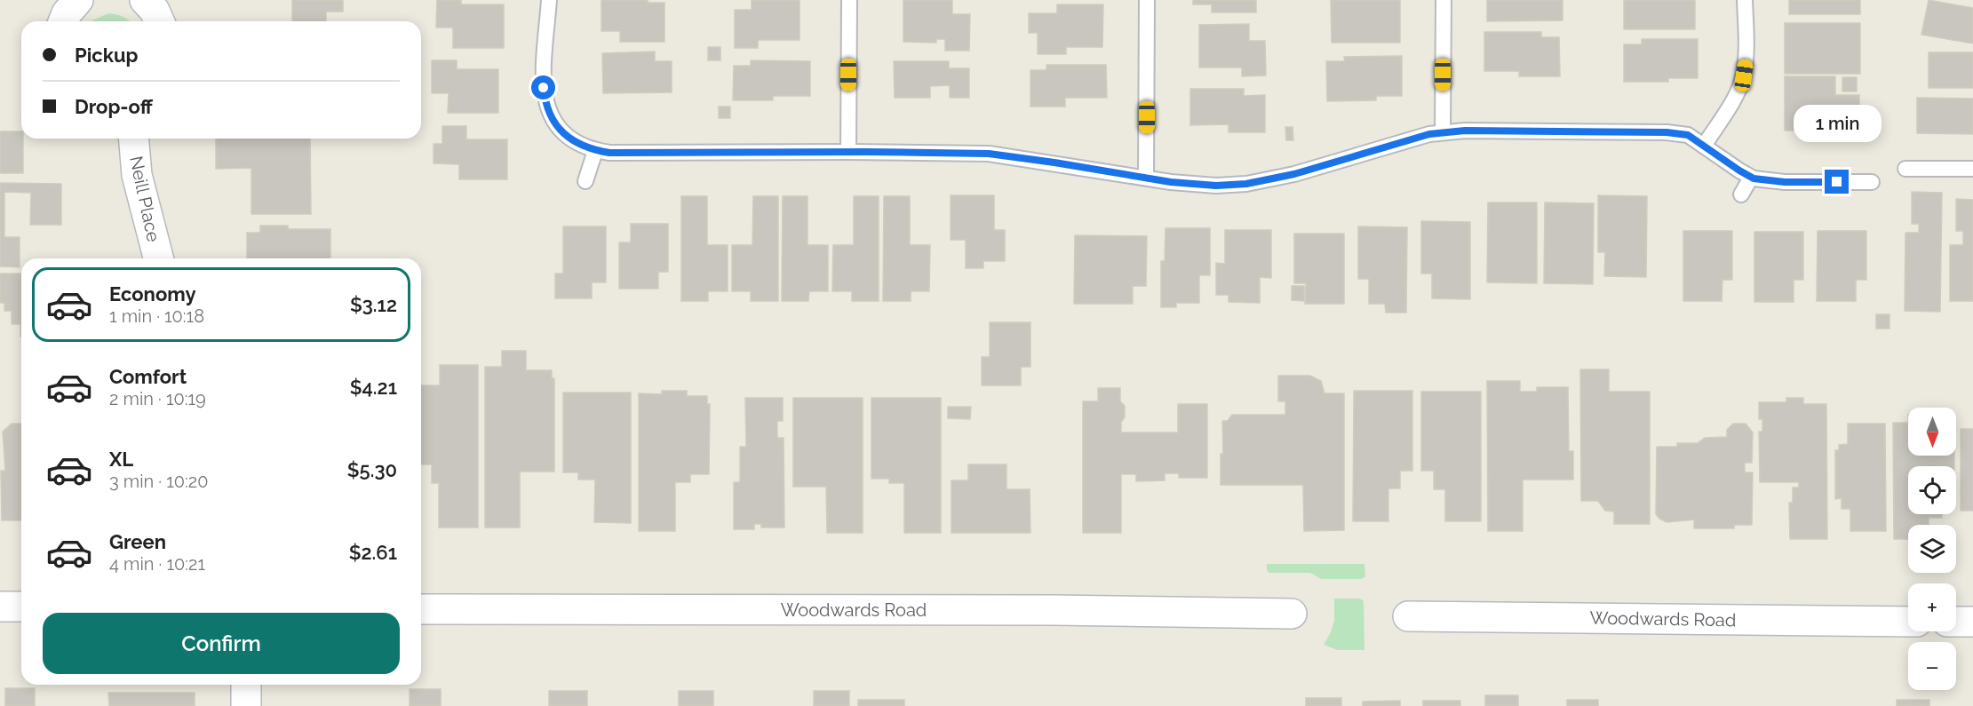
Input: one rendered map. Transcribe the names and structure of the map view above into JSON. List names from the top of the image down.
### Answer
{
  "streets": {
    "street": ["Neill Place", "Woodwards Road"]
  },
  "north": "bottom",
  "page": {
    "banner": ["Pickup", "Drop-off"],
    "bubble": "1 min",
    "list": [
      {
        "name": "Economy",
        "note": "1 min · 10:18",
        "value": "$3.12"
      },
      {
        "name": "Comfort",
        "note": "2 min · 10:19",
        "value": "$4.21"
      },
      {
        "name": "XL",
        "note": "3 min · 10:20",
        "value": "$5.30"
      },
      {
        "name": "Green",
        "note": "4 min · 10:21",
        "value": "$2.61"
      }
    ],
    "map_buttons": ["+", "−"],
    "buttons": "Confirm"
  }
}
